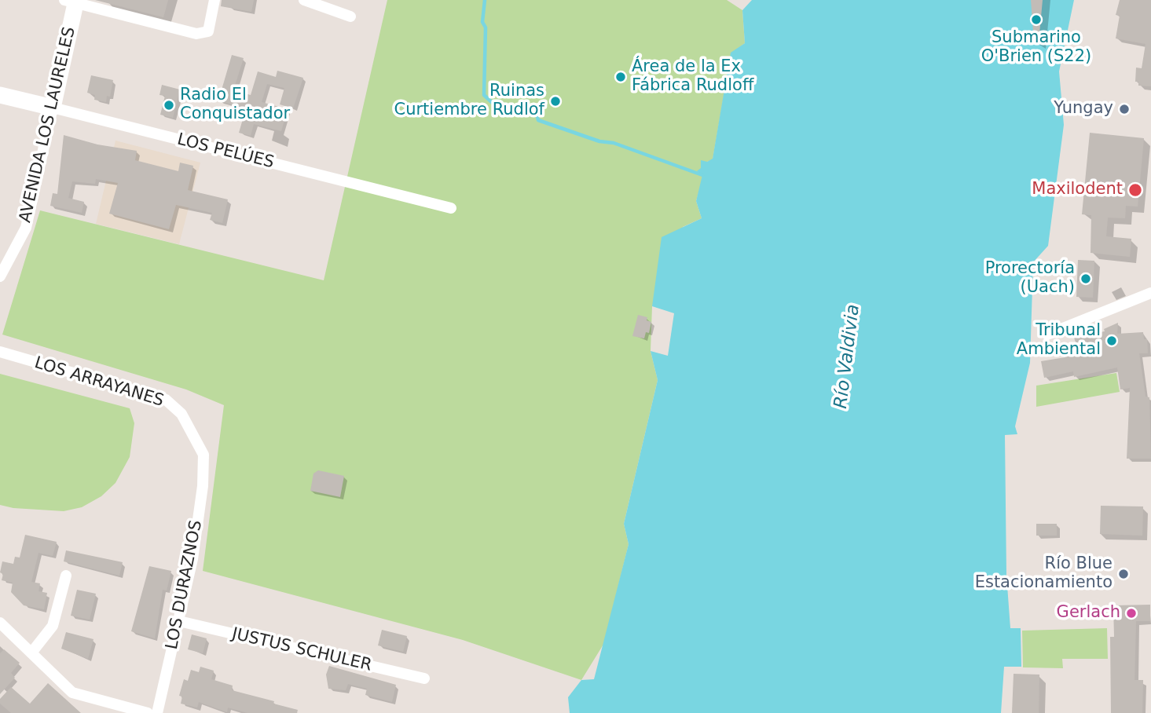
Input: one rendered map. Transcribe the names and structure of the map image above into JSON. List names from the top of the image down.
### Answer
{
  "streets": {
    "street": [
      "AVENIDA LOS LAURELES",
      "LOS PELÚES",
      "LOS ARRAYANES",
      "LOS DURAZNOS",
      "JUSTUS SCHULER"
    ]
  },
  "crossings": [
    ["AVENIDA LOS LAURELES", "LOS PELÚES"],
    ["LOS ARRAYANES", "LOS DURAZNOS"],
    ["LOS DURAZNOS", "JUSTUS SCHULER"]
  ],
  "water": ["Río Valdivia"],
  "places": [
    "Submarino O'Brien (S22)",
    "Área de la Ex Fábrica Rudloff",
    "Ruinas Curtiembre Rudlof",
    "Radio El Conquistador",
    "Yungay",
    "Maxilodent",
    "Prorectoría (Uach)",
    "Tribunal Ambiental",
    "Río Blue Estacionamiento",
    "Gerlach"
  ]
}
